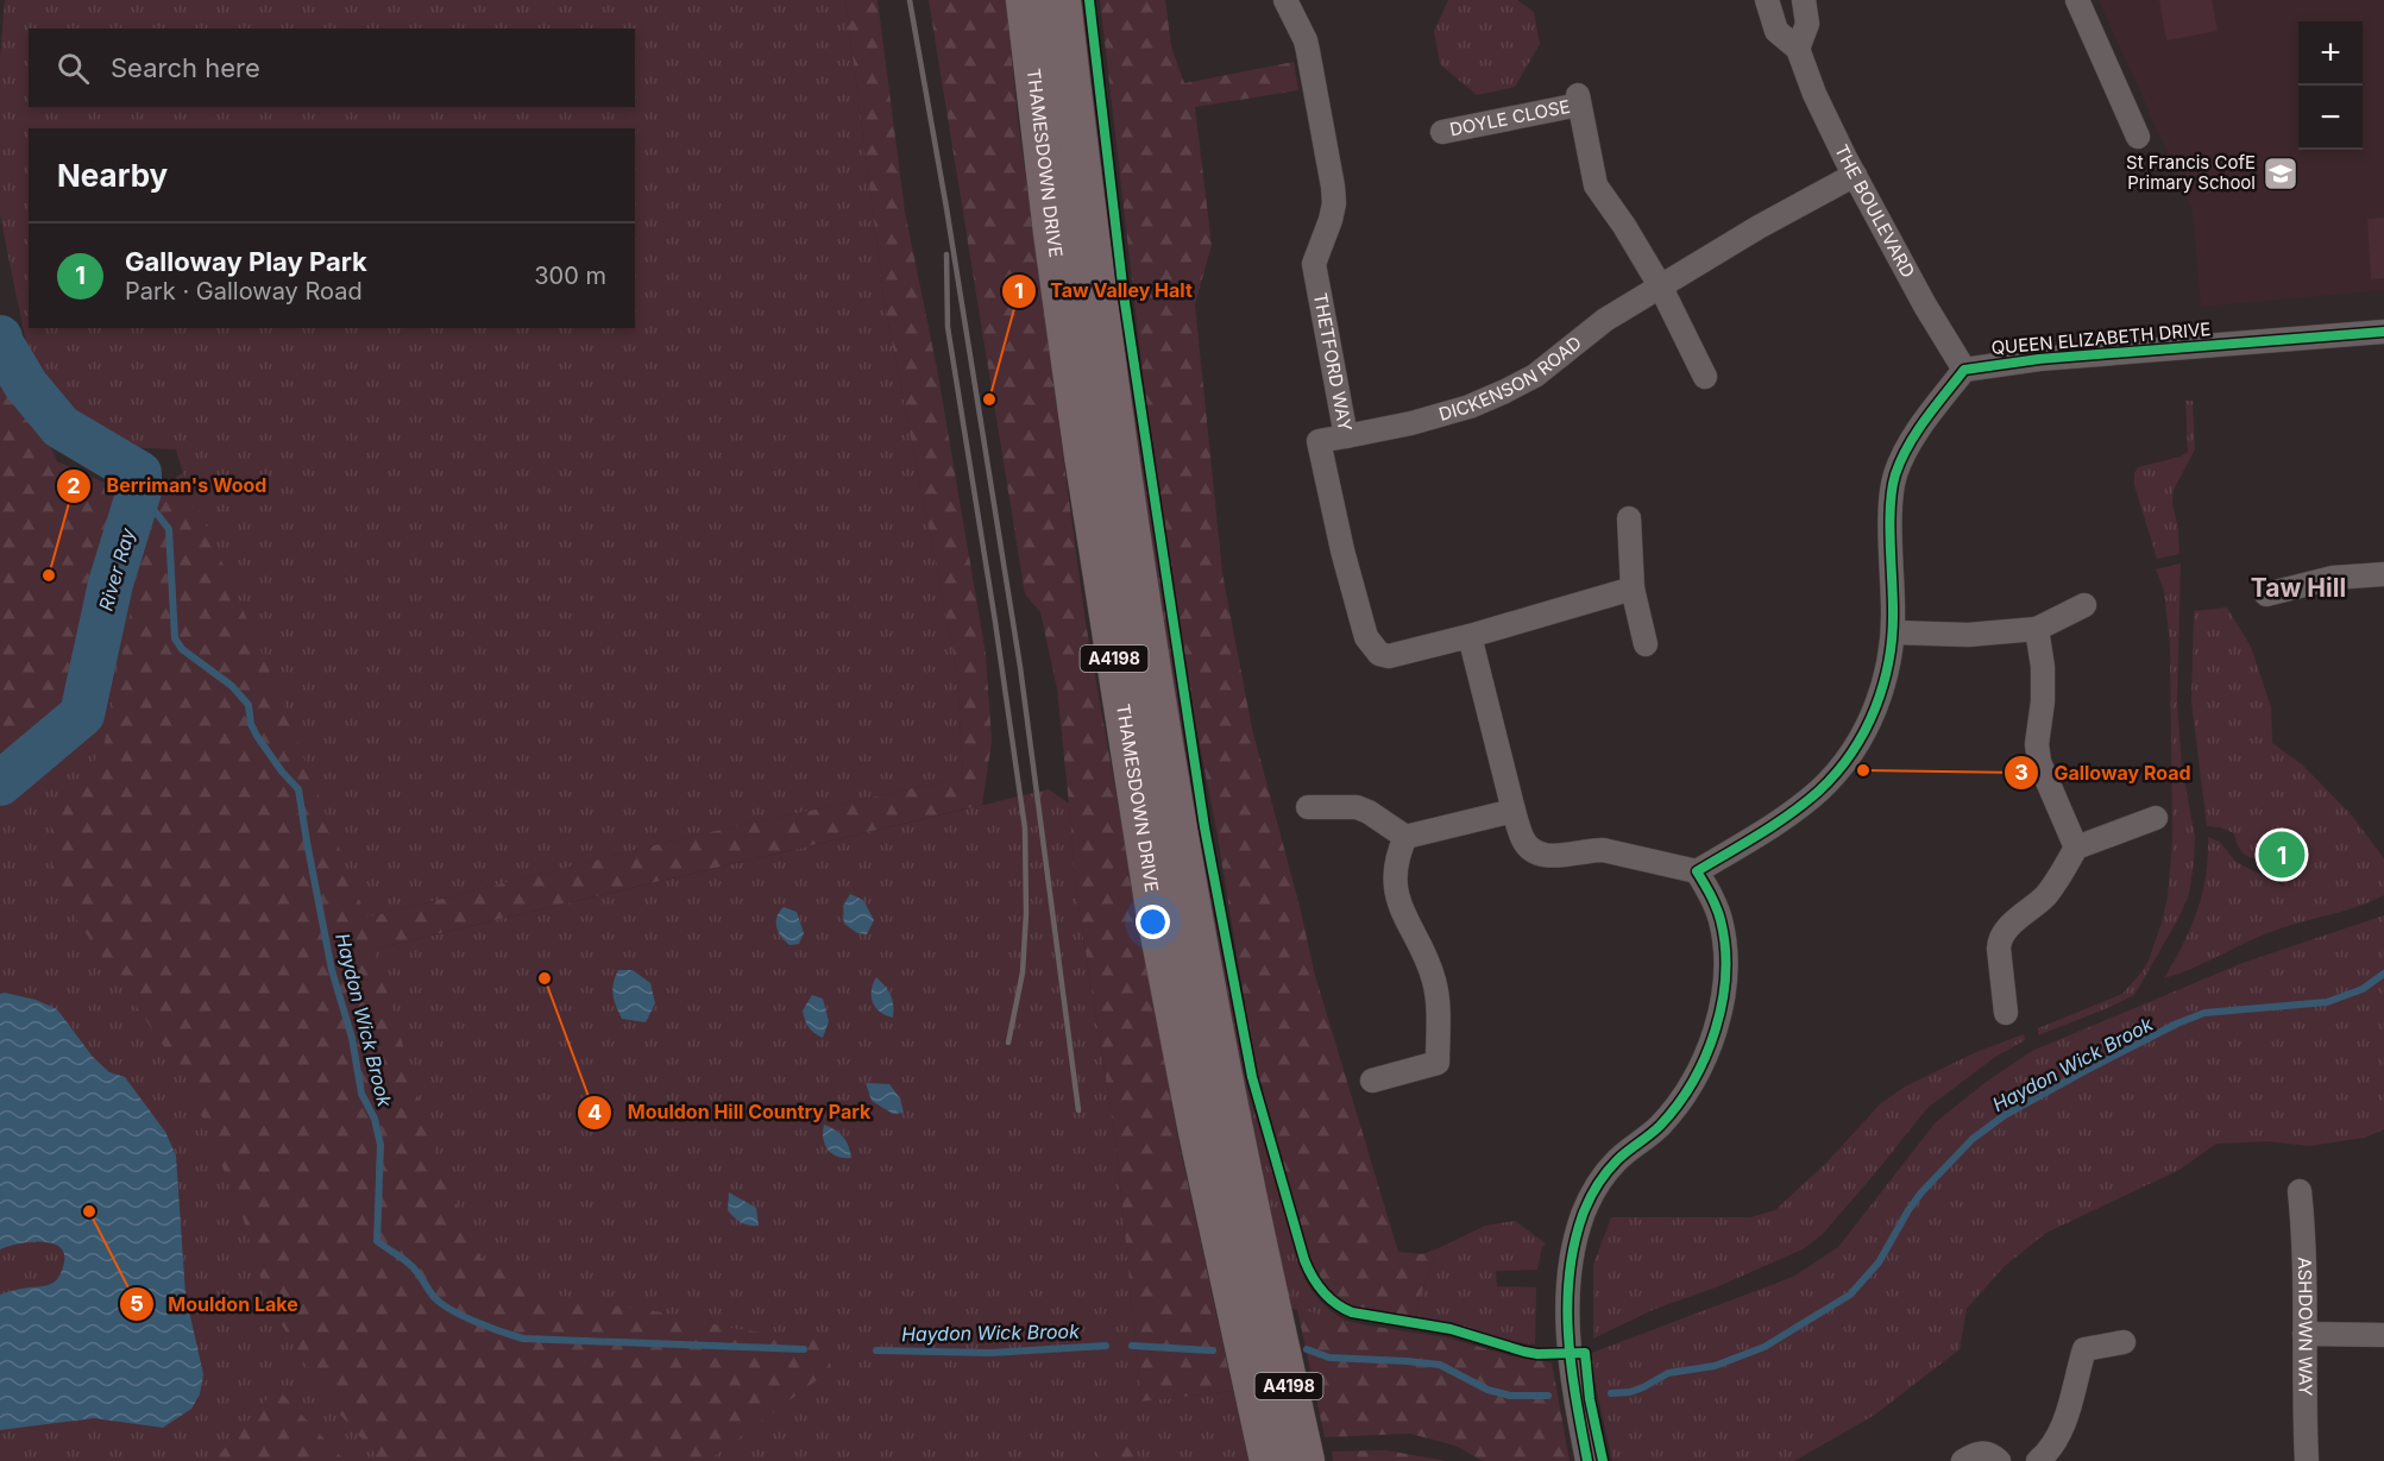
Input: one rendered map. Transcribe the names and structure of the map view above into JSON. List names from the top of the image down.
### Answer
{
  "streets": {
    "main road": ["THAMESDOWN DRIVE", "A4198"],
    "street": [
      "DOYLE CLOSE",
      "THE BOULEVARD",
      "QUEEN ELIZABETH DRIVE",
      "THETFORD WAY",
      "DICKENSON ROAD",
      "ASHDOWN WAY"
    ]
  },
  "crossings": [
    ["DOYLE CLOSE", "DICKENSON ROAD"],
    ["THE BOULEVARD", "QUEEN ELIZABETH DRIVE"],
    ["THE BOULEVARD", "DICKENSON ROAD"],
    ["THETFORD WAY", "DICKENSON ROAD"]
  ],
  "districts": ["Taw Hill"],
  "water": ["River Ray", "Haydon Wick Brook"],
  "places": {
    "school or university": ["St Francis CofE Primary School"],
    "other": [
      "Taw Valley Halt",
      "Berriman's Wood",
      "Galloway Road",
      "Mouldon Hill Country Park",
      "Mouldon Lake"
    ]
  },
  "page": {
    "map_buttons": ["+", "−"],
    "search": "Search here",
    "heading": "Nearby",
    "list": [
      {
        "mark": "1",
        "name": "Galloway Play Park",
        "note": "Park · Galloway Road",
        "value": "300 m"
      }
    ],
    "pins": "1"
  }
}
